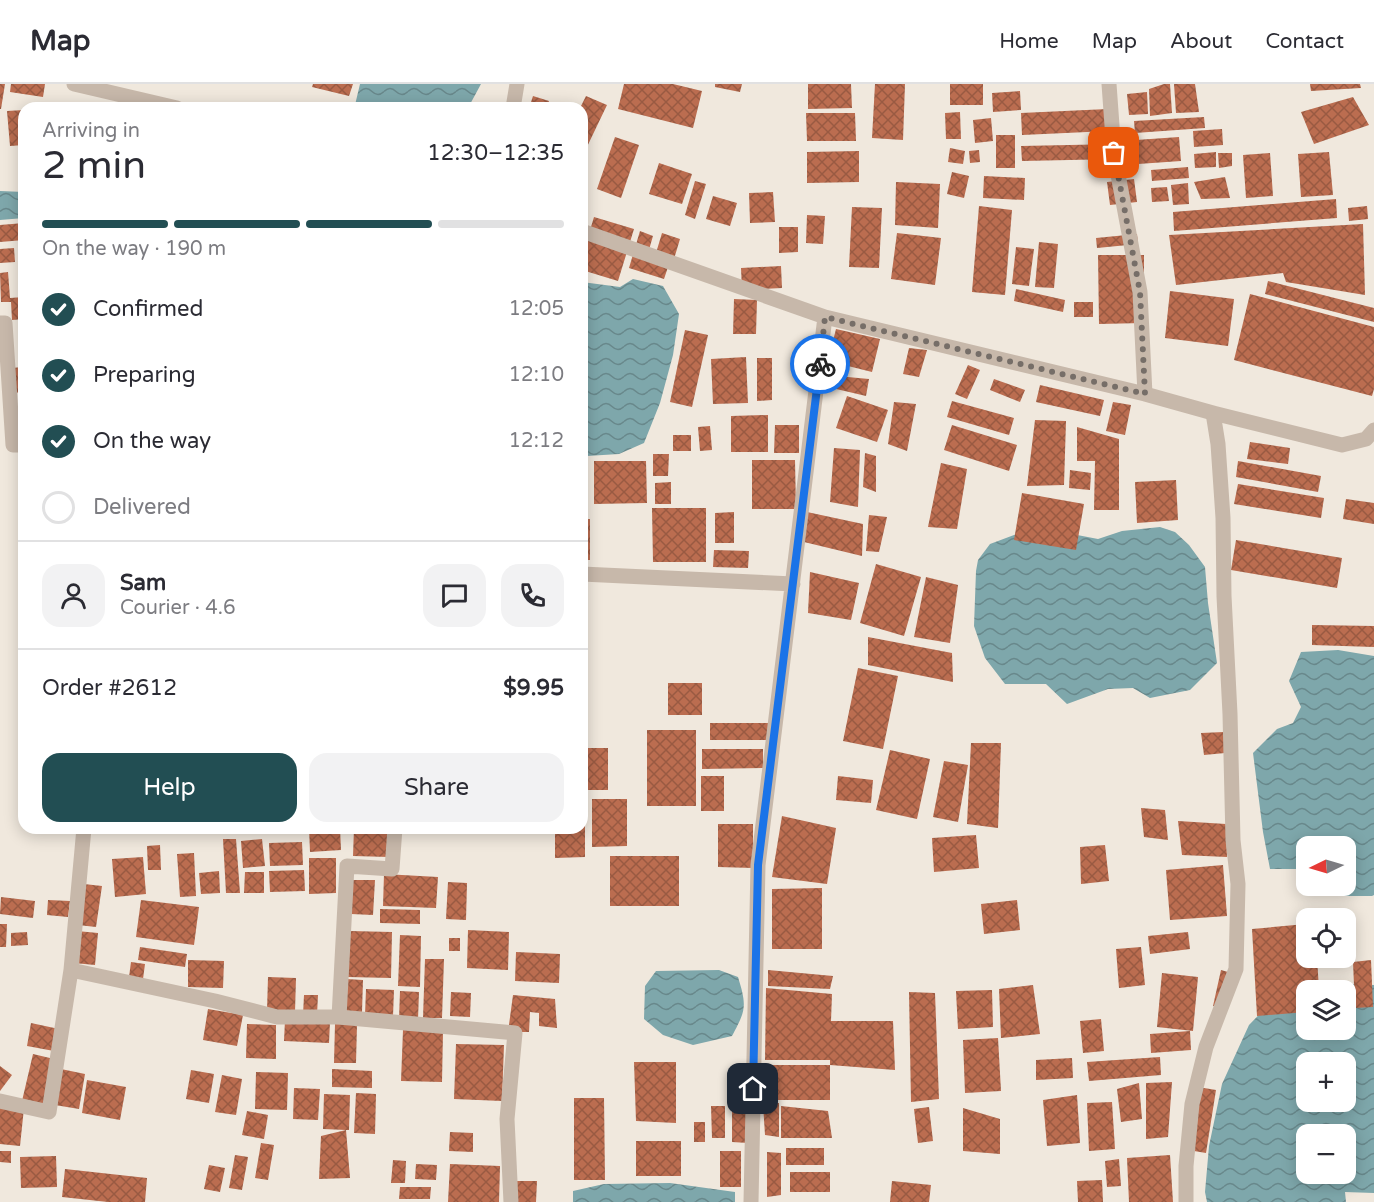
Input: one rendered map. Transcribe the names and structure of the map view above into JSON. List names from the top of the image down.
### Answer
{
  "north": "left",
  "page": {
    "header": "Map",
    "nav": [
      "Home",
      "Map",
      "About",
      "Contact"
    ],
    "heading": ["2 min", "Arriving in", "12:30–12:35"],
    "panel": [
      "Sam",
      "Courier · 4.6",
      "Order #2612",
      "$9.95"
    ],
    "bar": "On the way · 190 m",
    "list": [
      ["Confirmed", "12:05"],
      ["Preparing", "12:10"],
      ["On the way", "12:12"],
      "Delivered"
    ],
    "buttons": ["Help", "Share"],
    "map_buttons": ["+", "−"]
  }
}
